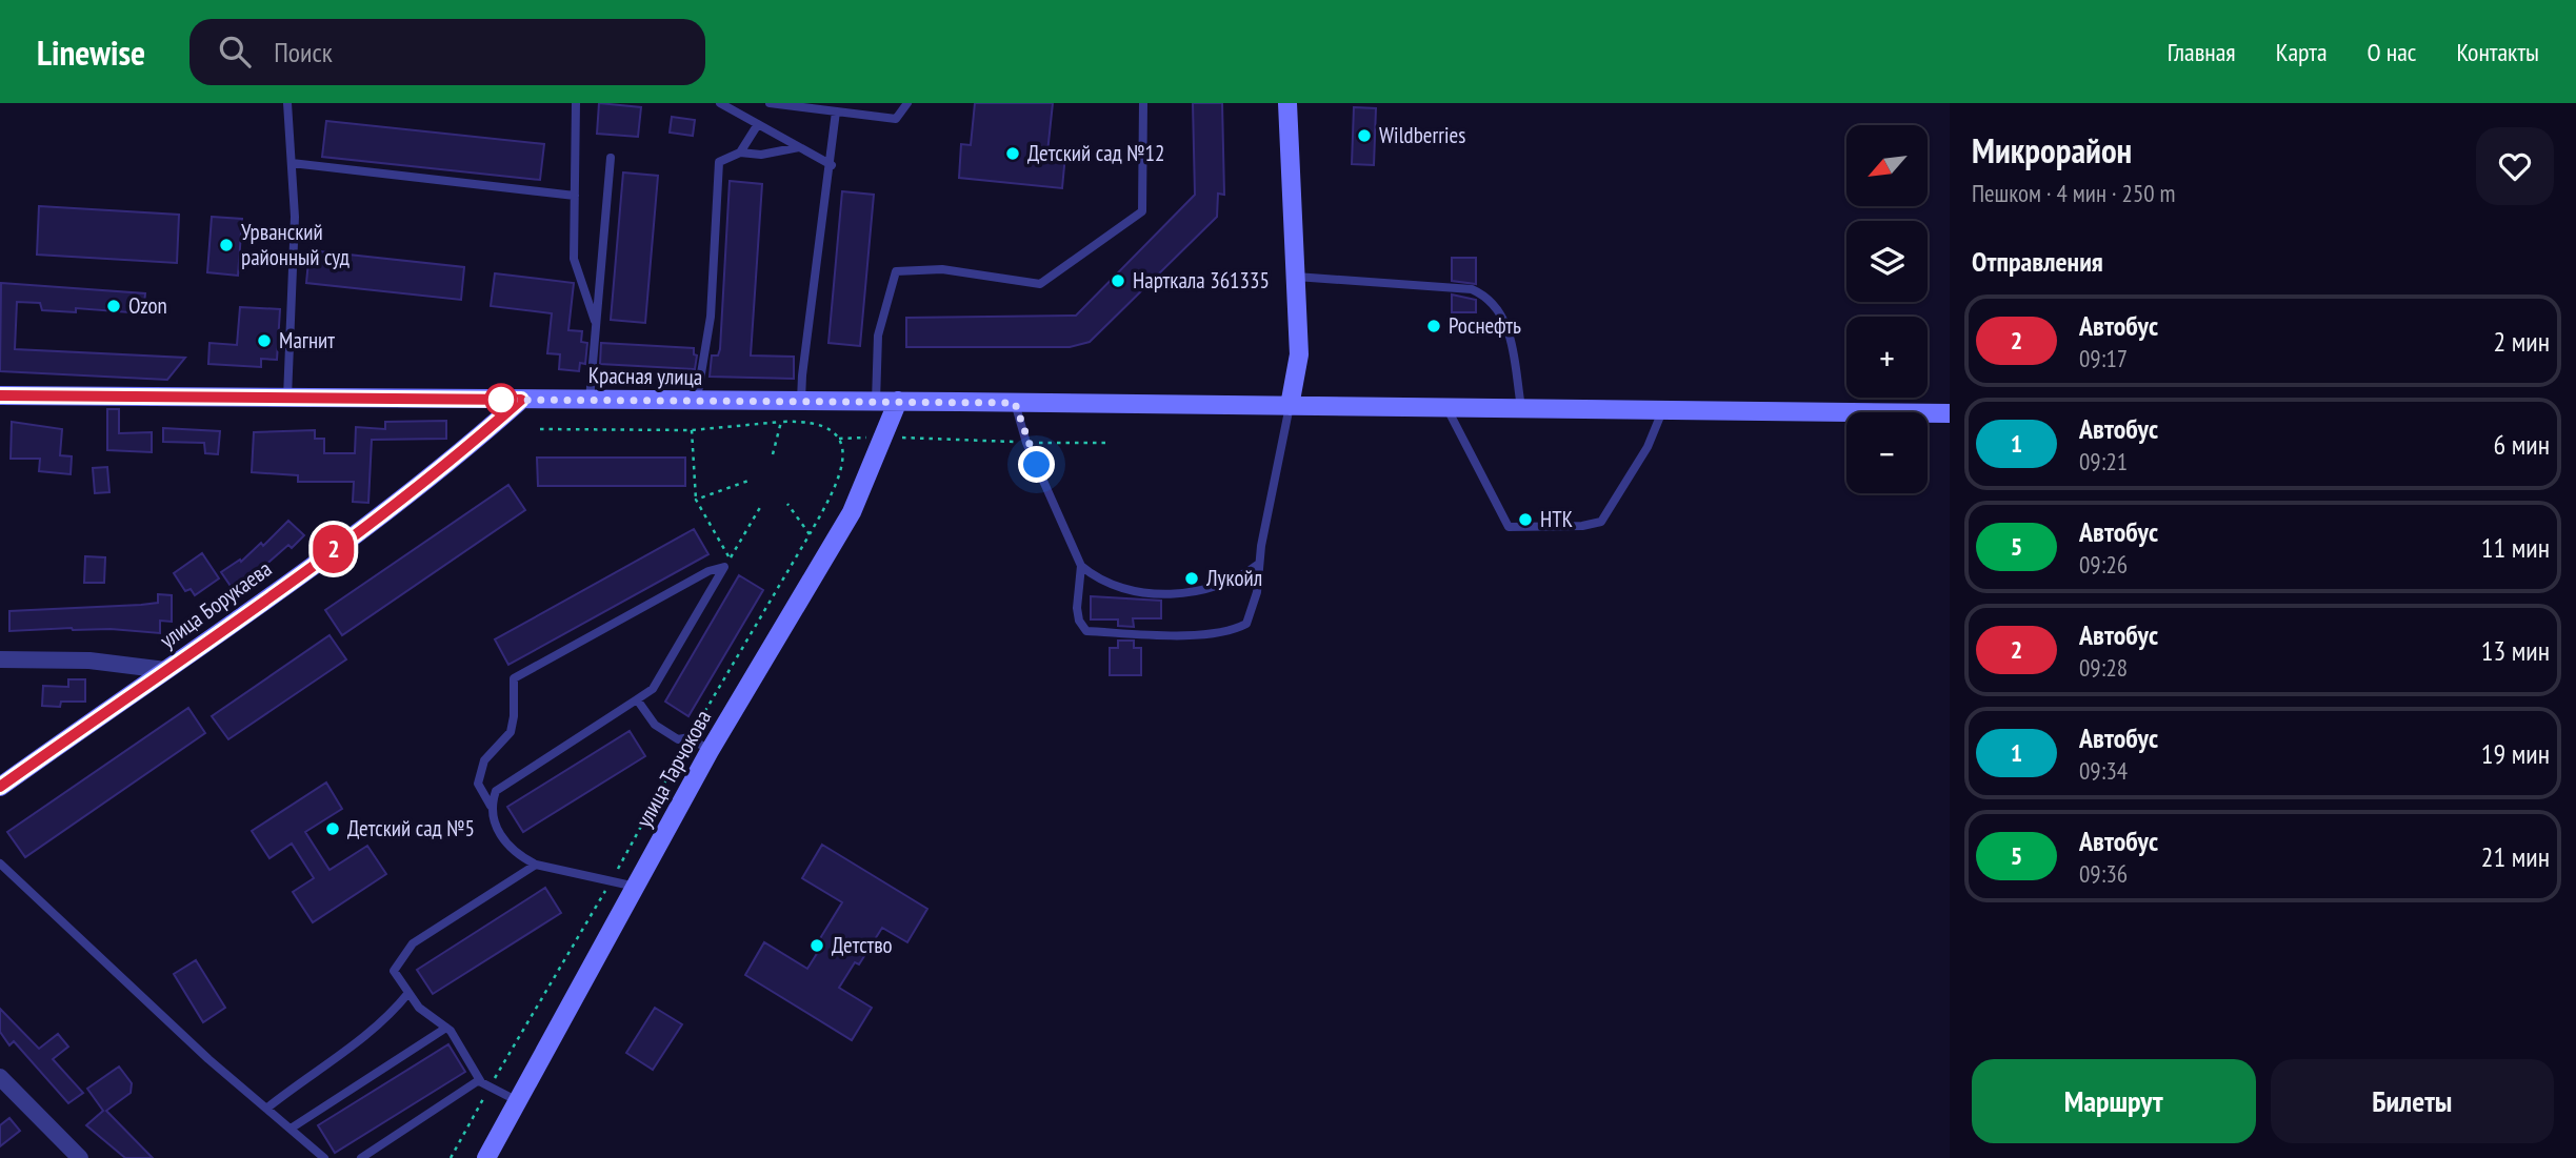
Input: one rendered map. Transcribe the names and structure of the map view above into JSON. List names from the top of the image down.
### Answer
{
  "streets": {
    "main road": ["Красная улица", "улица Борукаева", "улица Тарчокова"]
  },
  "crossings": [
    ["Красная улица", "улица Борукаева"],
    ["Красная улица", "улица Тарчокова"]
  ],
  "places": [
    "Wildberries",
    "Детский сад №12",
    "Урванский районный суд",
    "Нарткала 361335",
    "Ozon",
    "Роснефть",
    "Магнит",
    "НТК",
    "Лукойл",
    "Детский сад №5",
    "Детство"
  ],
  "lines": ["bus line 2"],
  "north": "bottom left",
  "page": {
    "header": "Linewise",
    "search": "Поиск",
    "nav": [
      "Главная",
      "Карта",
      "О нас",
      "Контакты"
    ],
    "on_map": "2",
    "heading": [
      ["Микрорайон", "Пешком · 4 мин · 250 m"],
      "Отправления"
    ],
    "map_buttons": ["+", "−"],
    "list": [
      {
        "mark": "2",
        "name": "Автобус",
        "note": "09:17",
        "value": "2 мин"
      },
      {
        "mark": "1",
        "name": "Автобус",
        "note": "09:21",
        "value": "6 мин"
      },
      {
        "mark": "5",
        "name": "Автобус",
        "note": "09:26",
        "value": "11 мин"
      },
      {
        "mark": "2",
        "name": "Автобус",
        "note": "09:28",
        "value": "13 мин"
      },
      {
        "mark": "1",
        "name": "Автобус",
        "note": "09:34",
        "value": "19 мин"
      },
      {
        "mark": "5",
        "name": "Автобус",
        "note": "09:36",
        "value": "21 мин"
      }
    ],
    "buttons": ["Маршрут", "Билеты"]
  }
}
